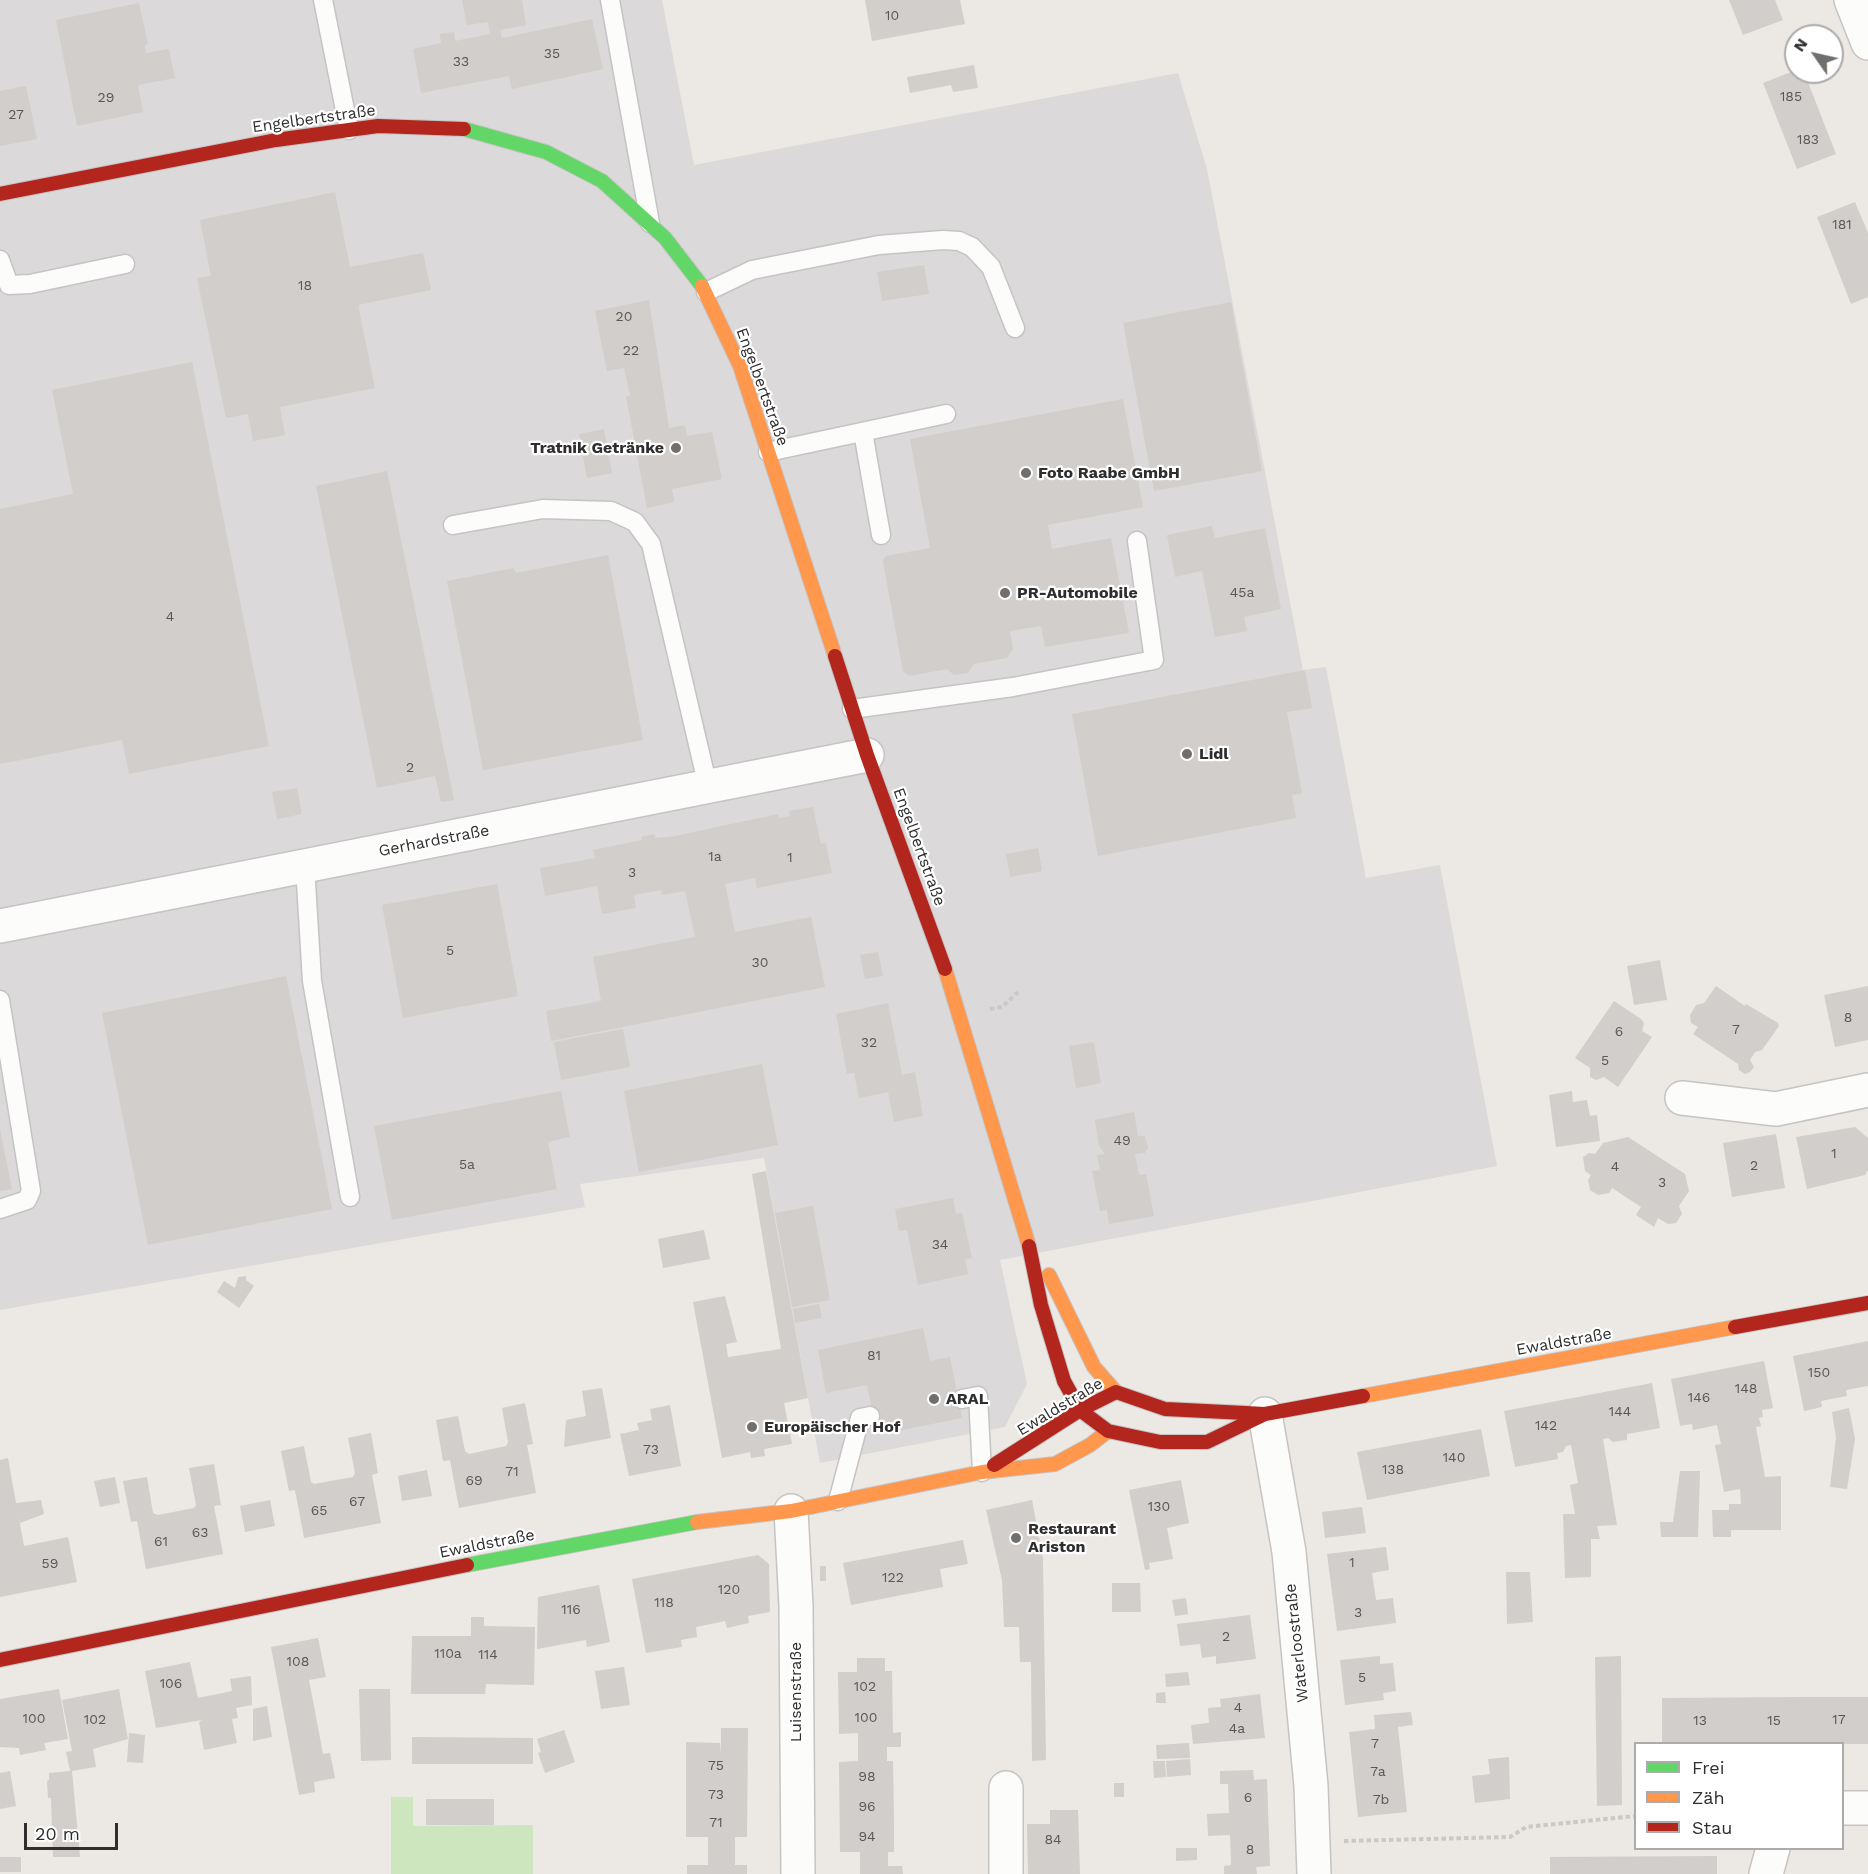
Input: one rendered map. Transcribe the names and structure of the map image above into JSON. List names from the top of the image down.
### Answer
{
  "streets": {
    "main road": ["Engelbertstraße", "Ewaldstraße"],
    "street": ["Gerhardstraße", "Waterloostraße", "Luisenstraße"]
  },
  "crossings": [
    ["Engelbertstraße", "Gerhardstraße"],
    ["Engelbertstraße", "Ewaldstraße"],
    ["Ewaldstraße", "Waterloostraße"],
    ["Ewaldstraße", "Luisenstraße"]
  ],
  "places": [
    "Tratnik Getränke",
    "Foto Raabe GmbH",
    "PR-Automobile",
    "Lidl",
    "ARAL",
    "Europäischer Hof",
    "Restaurant Ariston"
  ],
  "house_numbers": [
    "10",
    "35",
    "33",
    "185",
    "29",
    "27",
    "183",
    "181",
    "18",
    "20",
    "22",
    "45a",
    "4",
    "2",
    "1a",
    "1",
    "3",
    "5",
    "30",
    "8",
    "7",
    "6",
    "32",
    "5",
    "49",
    "1",
    "5a",
    "2",
    "4",
    "3",
    "34",
    "81",
    "150",
    "148",
    "146",
    "144",
    "142",
    "73",
    "140",
    "138",
    "71",
    "69",
    "67",
    "130",
    "65",
    "63",
    "61",
    "1",
    "59",
    "122",
    "120",
    "118",
    "116",
    "3",
    "2",
    "110a",
    "114",
    "108",
    "5",
    "106",
    "102",
    "4",
    "100",
    "100",
    "102",
    "17",
    "13",
    "15",
    "4a",
    "7",
    "75",
    "7a",
    "98",
    "73",
    "6",
    "7b",
    "96",
    "71",
    "94",
    "84",
    "8"
  ],
  "legend": ["Frei", "Zäh", "Stau"],
  "scale_bar": "20 m",
  "north": "top left"
}
